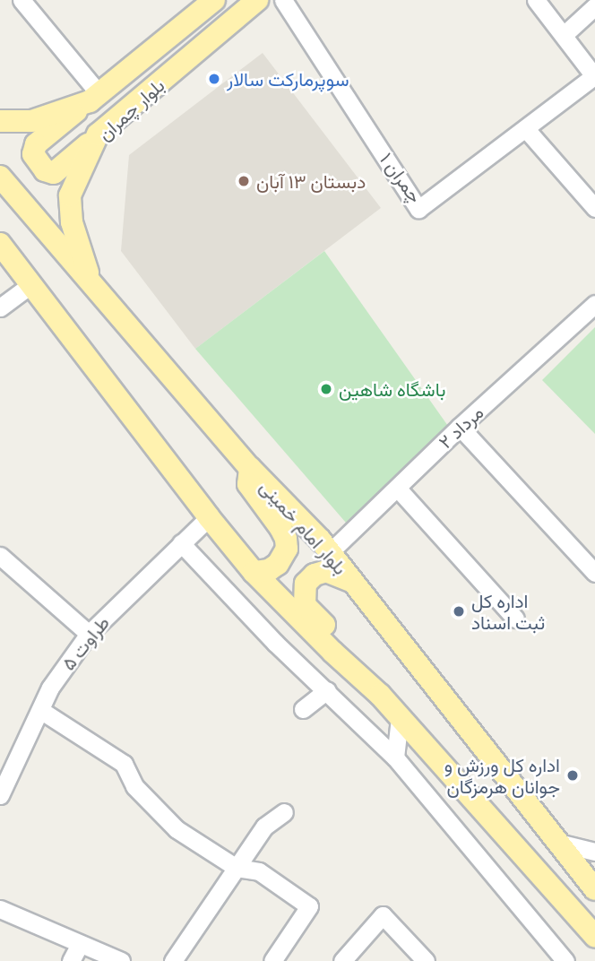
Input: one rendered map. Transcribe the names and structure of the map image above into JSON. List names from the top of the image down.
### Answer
{
  "streets": {
    "main road": ["بلوار چمران", "بلوار امام خمینی"],
    "street": ["چمران ۱", "مرداد ۲", "طراوت ۵"]
  },
  "crossings": [
    ["بلوار چمران", "بلوار امام خمینی"],
    ["مرداد ۲", "بلوار امام خمینی"]
  ],
  "places": [
    "سوپرمارکت سالار",
    "دبستان ۱۳ آبان",
    "باشگاه شاهین",
    "اداره کل ثبت اسناد",
    "اداره کل ورزش و جوانان هرمزگان"
  ]
}
